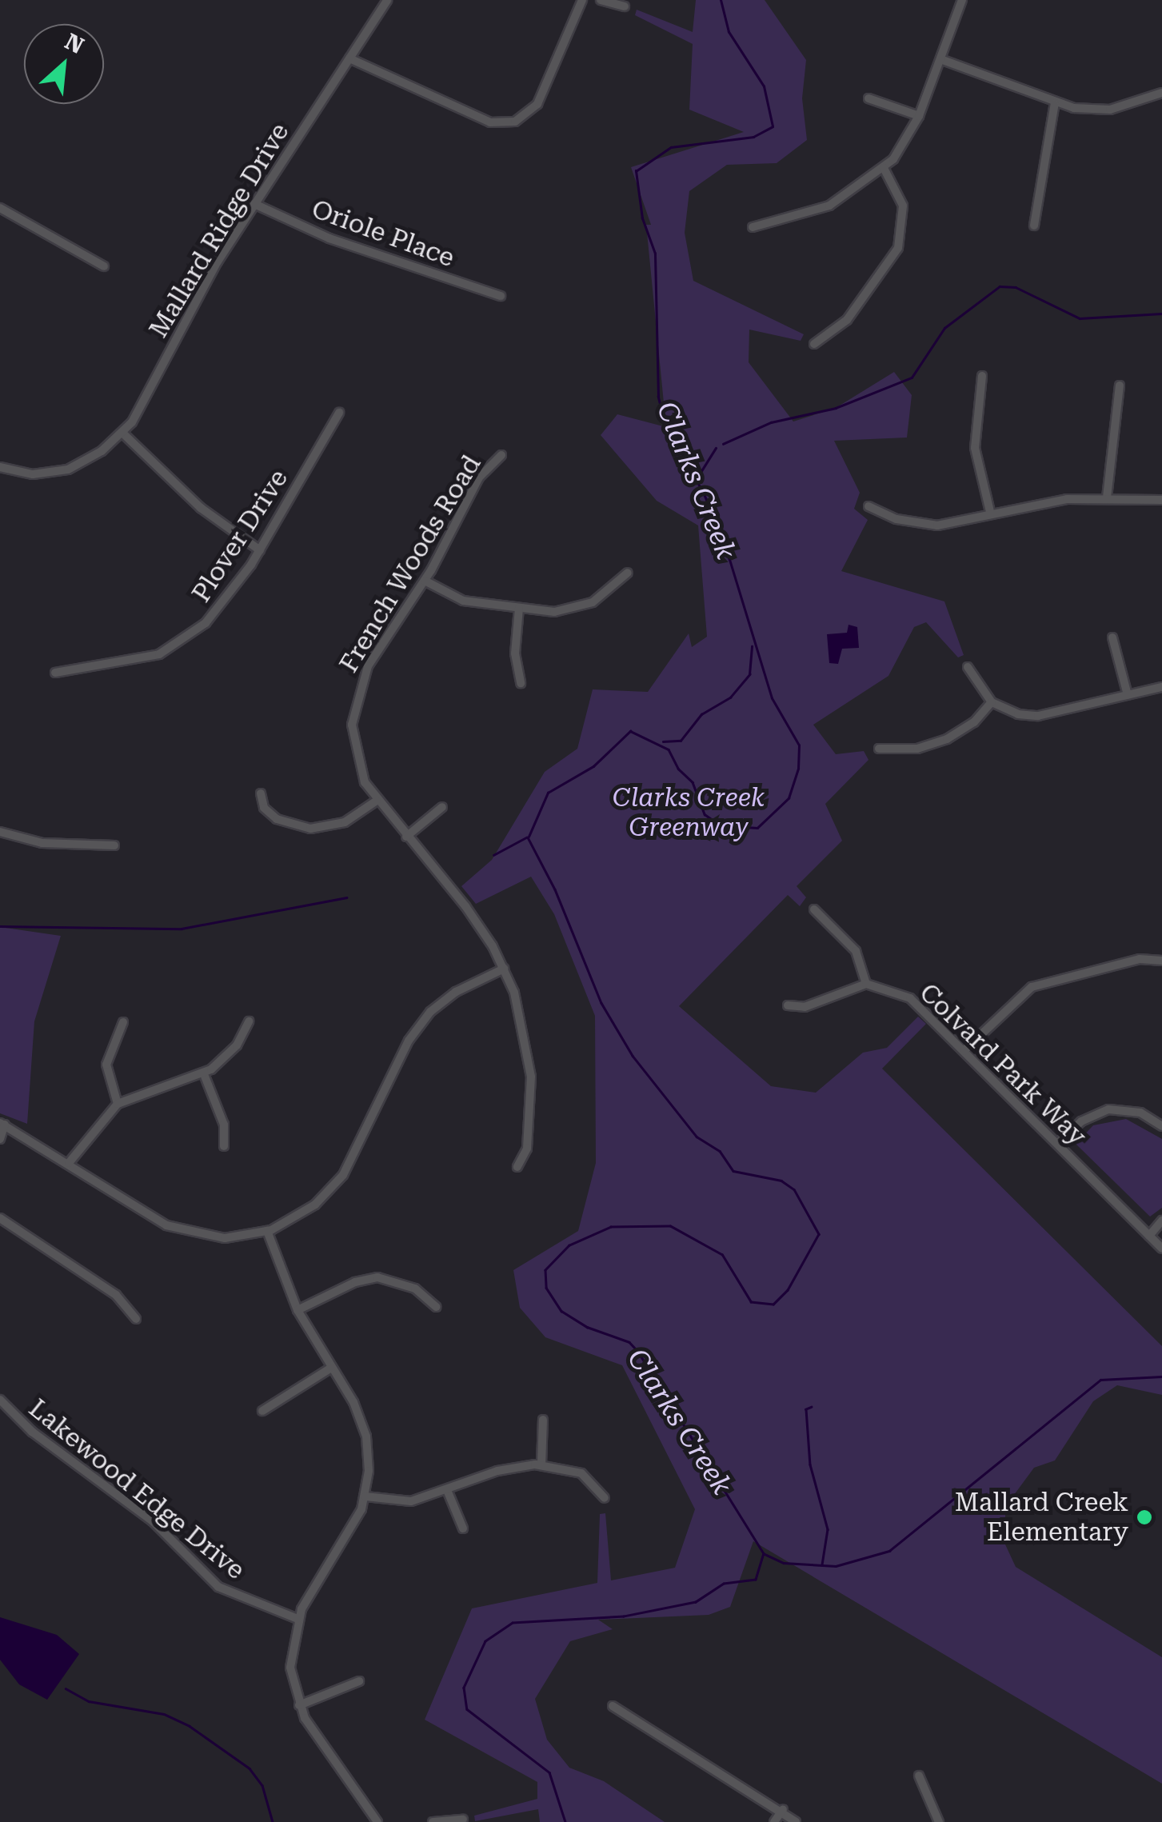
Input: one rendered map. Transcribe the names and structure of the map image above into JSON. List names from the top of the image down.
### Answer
{
  "streets": {
    "street": [
      "Mallard Ridge Drive",
      "Oriole Place",
      "Plover Drive",
      "French Woods Road",
      "Colvard Park Way",
      "Lakewood Edge Drive"
    ]
  },
  "crossings": [
    ["Mallard Ridge Drive", "Oriole Place"]
  ],
  "water": ["Clarks Creek"],
  "parks": ["Clarks Creek Greenway"],
  "places": ["Mallard Creek Elementary"],
  "north": "top right"
}
